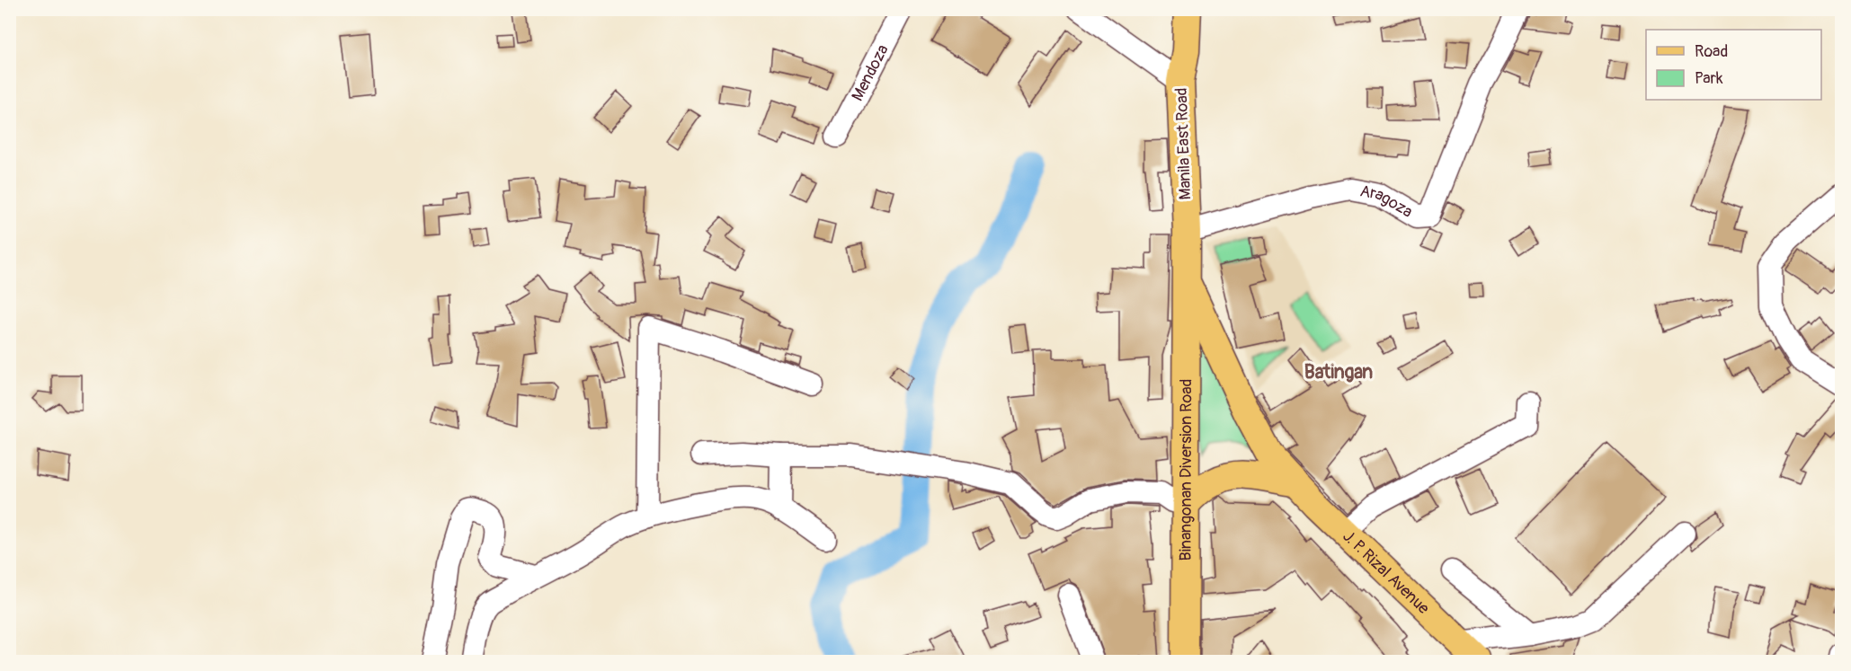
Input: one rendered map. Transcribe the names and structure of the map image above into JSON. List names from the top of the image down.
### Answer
{
  "streets": {
    "main road": ["Manila East Road", "Binangonan Diversion Road", "J. P. Rizal Avenue"],
    "street": ["Mendoza", "Aragoza"]
  },
  "crossings": [
    ["Manila East Road", "Aragoza"],
    ["Manila East Road", "Binangonan Diversion Road"],
    ["Manila East Road", "J. P. Rizal Avenue"],
    ["Binangonan Diversion Road", "J. P. Rizal Avenue"]
  ],
  "districts": ["Batingan"],
  "legend": ["Road", "Park"]
}
